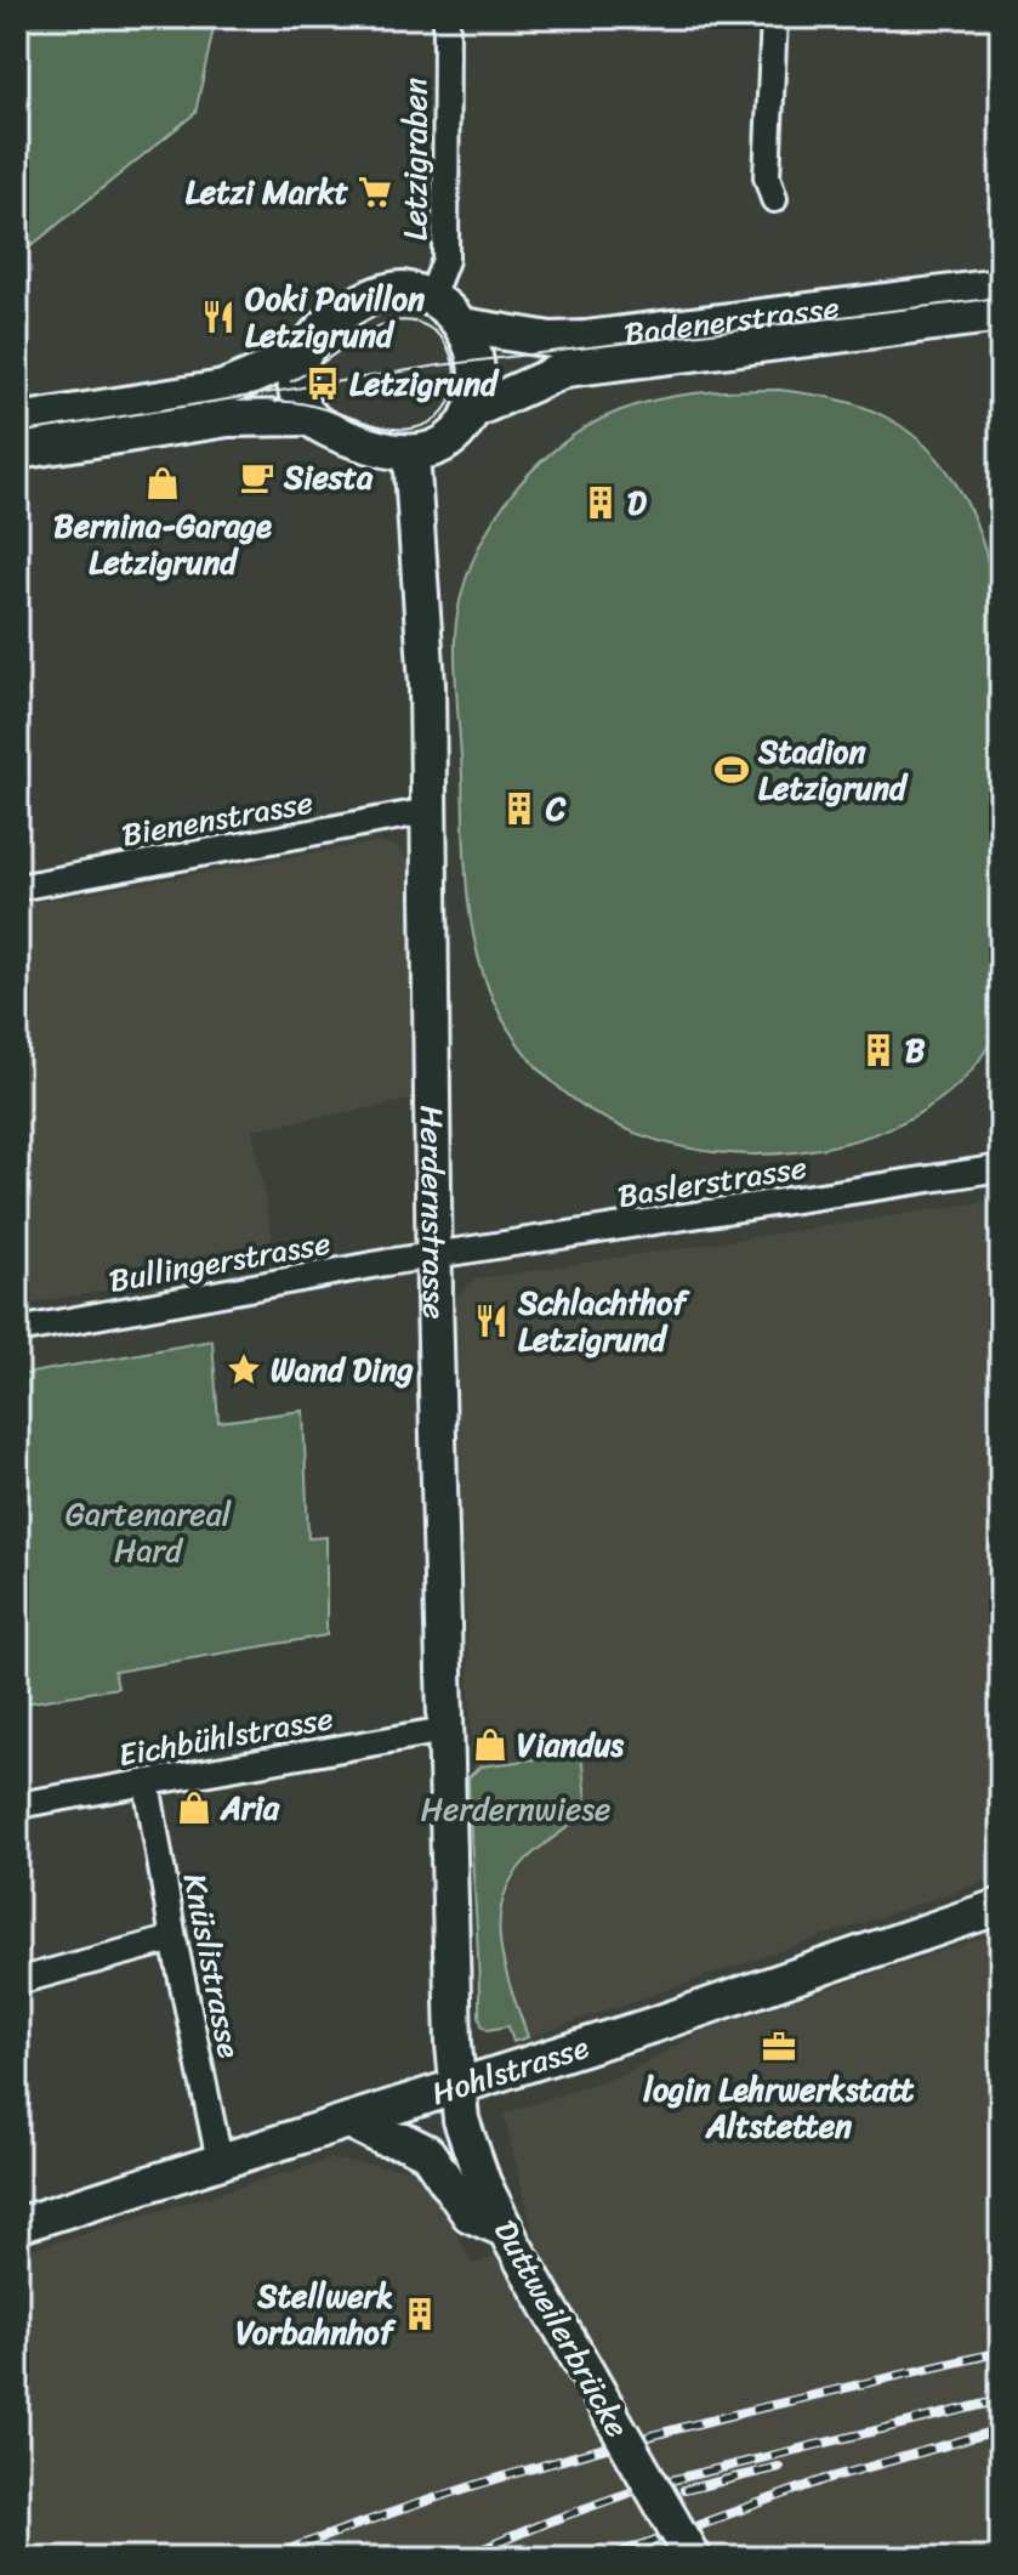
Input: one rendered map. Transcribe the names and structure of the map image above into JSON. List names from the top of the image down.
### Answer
{
  "streets": {
    "street": [
      "Letzigraben",
      "Badenerstrasse",
      "Bienenstrasse",
      "Baslerstrasse",
      "Herdernstrasse",
      "Bullingerstrasse",
      "Eichbühlstrasse",
      "Knüslistrasse",
      "Hohlstrasse",
      "Duttweilerbrücke"
    ]
  },
  "crossings": [
    ["Letzigraben", "Badenerstrasse"],
    ["Letzigraben", "Herdernstrasse"],
    ["Badenerstrasse", "Herdernstrasse"],
    ["Bienenstrasse", "Herdernstrasse"],
    ["Baslerstrasse", "Herdernstrasse"],
    ["Baslerstrasse", "Bullingerstrasse"],
    ["Herdernstrasse", "Bullingerstrasse"],
    ["Herdernstrasse", "Eichbühlstrasse"],
    ["Herdernstrasse", "Hohlstrasse"],
    ["Herdernstrasse", "Duttweilerbrücke"],
    ["Eichbühlstrasse", "Knüslistrasse"],
    ["Knüslistrasse", "Hohlstrasse"],
    ["Hohlstrasse", "Duttweilerbrücke"]
  ],
  "parks": ["Gartenareal Hard", "Herdernwiese"],
  "places": {
    "supermarket": ["Letzi Markt"],
    "restaurant": ["Ooki Pavillon Letzigrund", "Schlachthof Letzigrund"],
    "bus stop": ["Letzigrund"],
    "cafe": ["Siesta"],
    "shop": ["Bernina-Garage Letzigrund", "Viandus", "Aria"],
    "building": [
      "D",
      "C",
      "B",
      "Stellwerk Vorbahnhof"
    ],
    "sports": ["Stadion Letzigrund"],
    "place": ["Wand Ding"],
    "office": ["login Lehrwerkstatt Altstetten"]
  }
}
